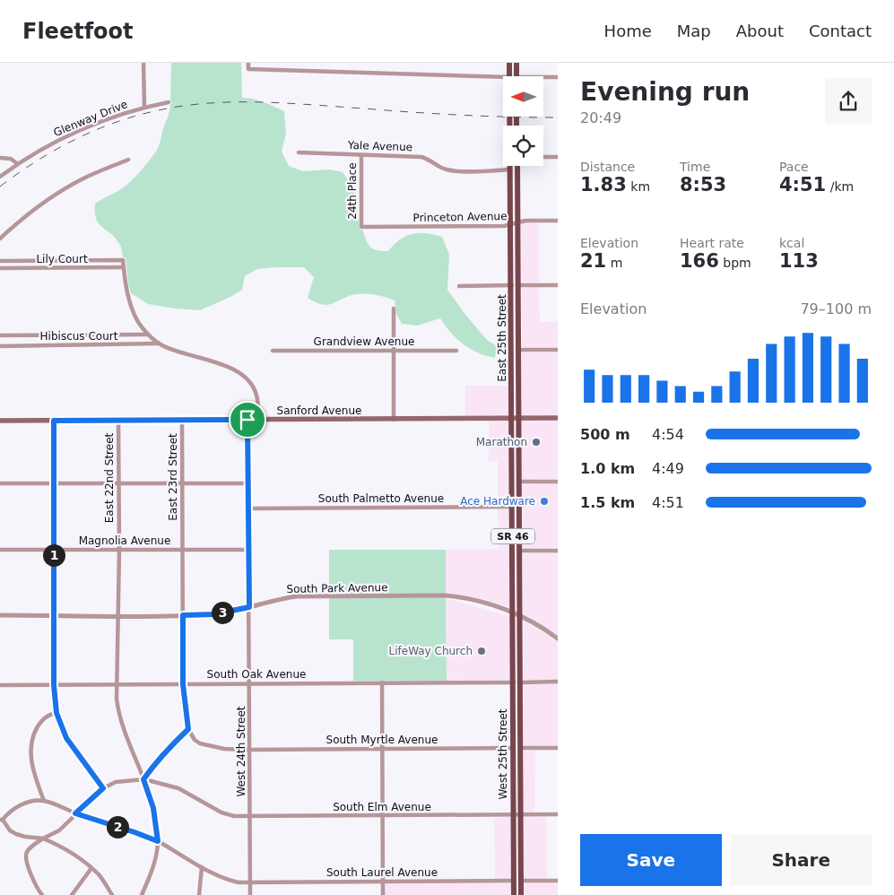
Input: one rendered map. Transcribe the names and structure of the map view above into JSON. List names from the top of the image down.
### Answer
{
  "streets": {
    "main road": [
      "East 25th Street",
      "Sanford Avenue",
      "SR 46",
      "West 25th Street"
    ],
    "street": [
      "Glenway Drive",
      "Yale Avenue",
      "24th Place",
      "Princeton Avenue",
      "Lily Court",
      "Hibiscus Court",
      "Grandview Avenue",
      "East 23rd Street",
      "East 22nd Street",
      "South Palmetto Avenue",
      "Magnolia Avenue",
      "South Park Avenue",
      "South Oak Avenue",
      "South Myrtle Avenue",
      "West 24th Street",
      "South Elm Avenue",
      "South Laurel Avenue"
    ]
  },
  "crossings": [
    ["Yale Avenue", "24th Place"],
    ["Yale Avenue", "East 25th Street"],
    ["24th Place", "Princeton Avenue"],
    ["Princeton Avenue", "East 25th Street"],
    ["East 25th Street", "Sanford Avenue"],
    ["East 25th Street", "South Palmetto Avenue"],
    ["East 25th Street", "South Park Avenue"],
    ["East 25th Street", "West 25th Street"],
    ["Sanford Avenue", "East 23rd Street"],
    ["Sanford Avenue", "East 22nd Street"],
    ["Sanford Avenue", "West 24th Street"],
    ["East 23rd Street", "Magnolia Avenue"],
    ["East 23rd Street", "South Park Avenue"],
    ["East 23rd Street", "South Oak Avenue"],
    ["East 23rd Street", "South Myrtle Avenue"],
    ["East 22nd Street", "Magnolia Avenue"],
    ["East 22nd Street", "South Park Avenue"],
    ["East 22nd Street", "South Oak Avenue"],
    ["East 22nd Street", "South Elm Avenue"],
    ["East 22nd Street", "South Laurel Avenue"],
    ["South Palmetto Avenue", "West 24th Street"],
    ["Magnolia Avenue", "West 24th Street"],
    ["South Park Avenue", "West 24th Street"],
    ["South Park Avenue", "West 25th Street"],
    ["South Oak Avenue", "West 24th Street"],
    ["South Oak Avenue", "West 25th Street"],
    ["South Myrtle Avenue", "West 24th Street"],
    ["South Myrtle Avenue", "West 25th Street"],
    ["West 24th Street", "South Elm Avenue"],
    ["West 24th Street", "South Laurel Avenue"],
    ["West 25th Street", "South Elm Avenue"],
    ["West 25th Street", "South Laurel Avenue"]
  ],
  "places": ["Marathon", "Ace Hardware", "LifeWay Church"],
  "north": "left",
  "page": {
    "header": "Fleetfoot",
    "nav": [
      "Home",
      "Map",
      "About",
      "Contact"
    ],
    "heading": ["Evening run", "20:49"],
    "stats": [
      ["Distance", "1.83 km"],
      ["Time", "8:53"],
      ["Pace", "4:51 /km"],
      ["Elevation", "21 m"],
      ["Heart rate", "166 bpm"],
      ["kcal", "113"]
    ],
    "chart": ["Elevation", "79–100 m"],
    "list": [
      {
        "name": "500 m",
        "note": "4:54"
      },
      {
        "name": "1.0 km",
        "note": "4:49"
      },
      {
        "name": "1.5 km",
        "note": "4:51"
      }
    ],
    "pins": ["1", "3", "2"],
    "buttons": ["Save", "Share"]
  }
}
